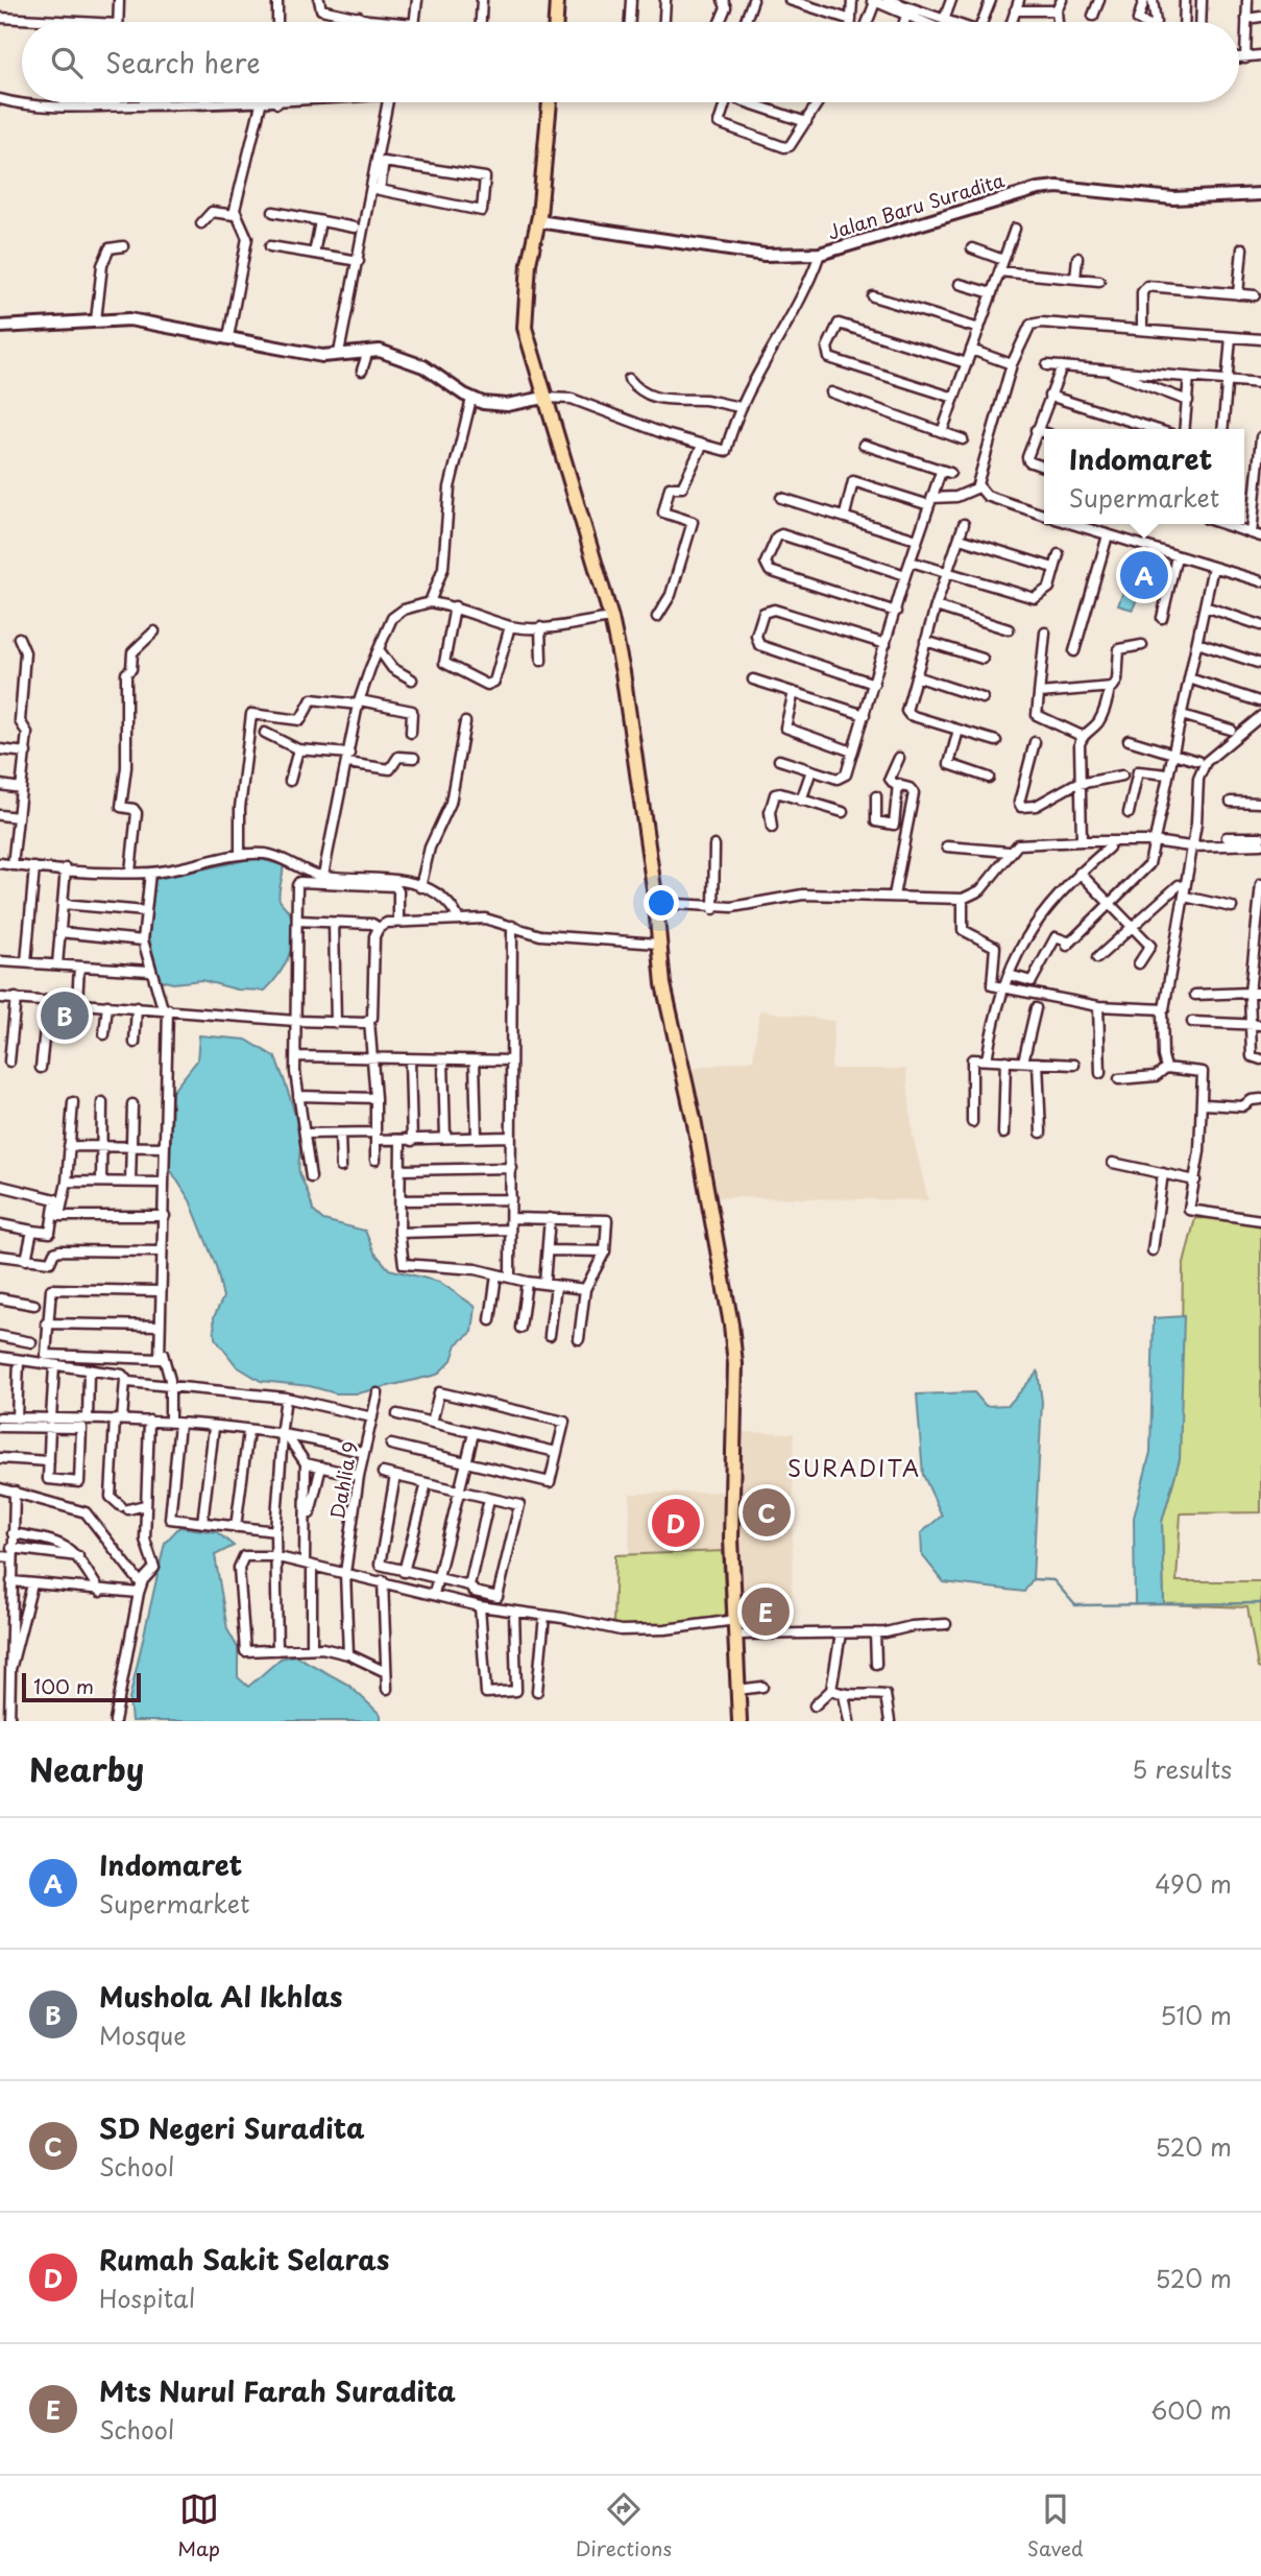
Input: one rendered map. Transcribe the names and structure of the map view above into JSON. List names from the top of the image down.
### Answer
{
  "streets": {
    "main road": ["Jalan Baru Suradita"],
    "street": ["Dahlia 9"]
  },
  "districts": ["SURADITA"],
  "scale_bar": "100 m",
  "page": {
    "search": "Search here",
    "popup": ["Indomaret", "Supermarket"],
    "pins": [
      "A",
      "B",
      "C",
      "D",
      "E"
    ],
    "scale": "100 m",
    "heading": ["Nearby", "5 results"],
    "list": [
      {
        "mark": "A",
        "name": "Indomaret",
        "note": "Supermarket",
        "value": "490 m"
      },
      {
        "mark": "B",
        "name": "Mushola Al Ikhlas",
        "note": "Mosque",
        "value": "510 m"
      },
      {
        "mark": "C",
        "name": "SD Negeri Suradita",
        "note": "School",
        "value": "520 m"
      },
      {
        "mark": "D",
        "name": "Rumah Sakit Selaras",
        "note": "Hospital",
        "value": "520 m"
      },
      {
        "mark": "E",
        "name": "Mts Nurul Farah Suradita",
        "note": "School",
        "value": "600 m"
      }
    ],
    "nav": ["Map", "Directions", "Saved"]
  }
}
